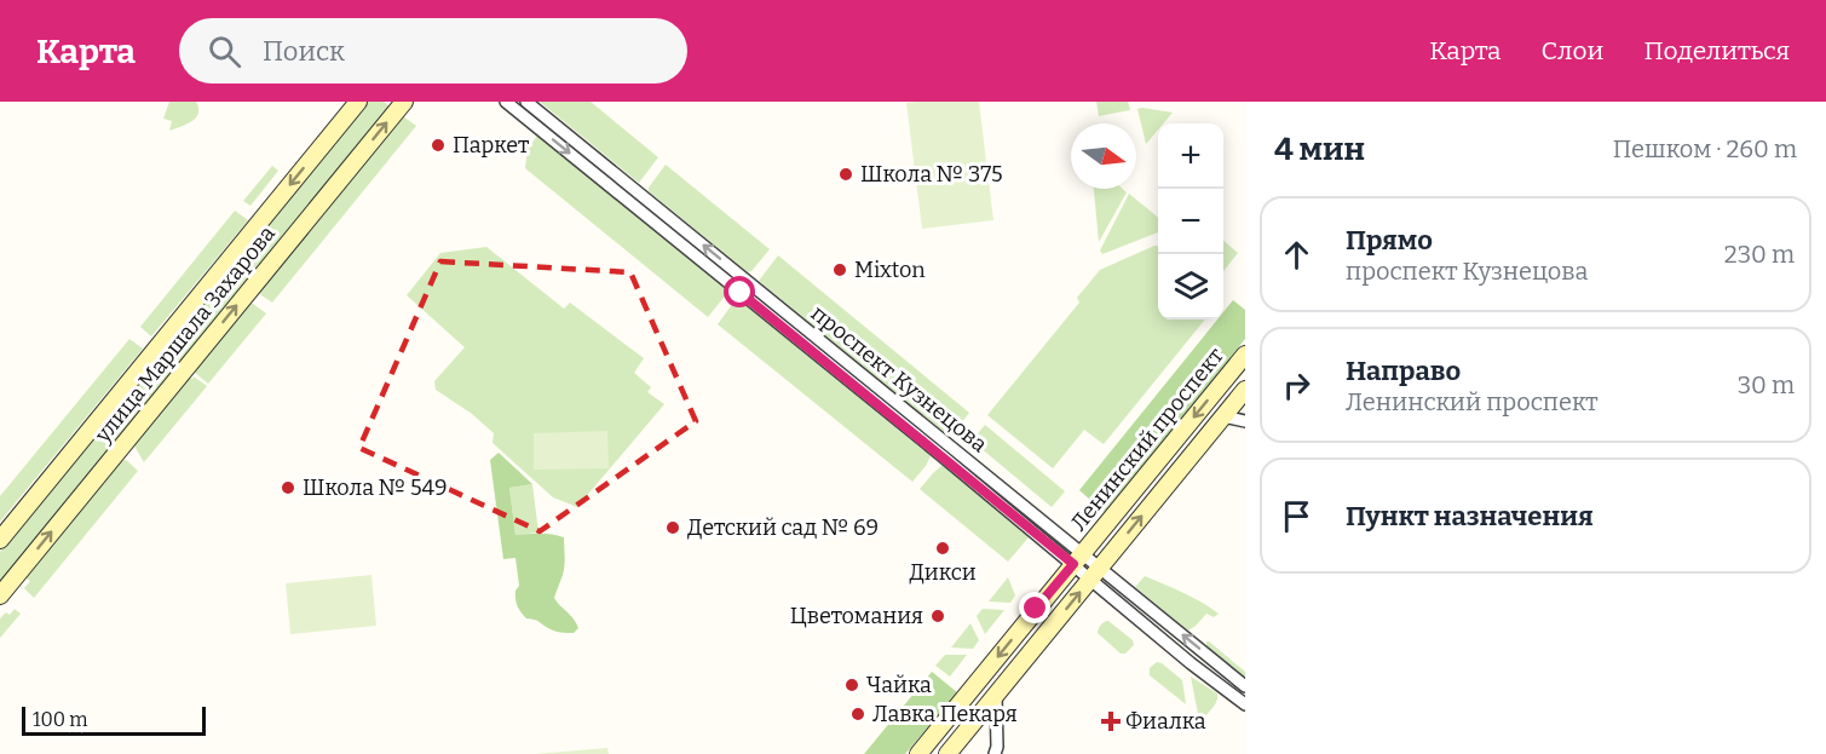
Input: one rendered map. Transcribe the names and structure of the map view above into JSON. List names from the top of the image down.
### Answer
{
  "streets": {
    "street": ["улица Маршала Захарова", "проспект Кузнецова", "Ленинский проспект"]
  },
  "crossings": [
    ["проспект Кузнецова", "Ленинский проспект"]
  ],
  "places": {
    "other": [
      "Паркет",
      "Школа № 375",
      "Mixton",
      "Школа № 549",
      "Детский сад № 69",
      "Дикси",
      "Цветомания",
      "Чайка",
      "Лавка Пекаря"
    ],
    "health": ["Фиалка"]
  },
  "scale_bar": "100 m",
  "north": "right",
  "page": {
    "header": "Карта",
    "search": "Поиск",
    "nav": ["Карта", "Слои", "Поделиться"],
    "heading": ["4 мин", "Пешком · 260 m"],
    "map_buttons": ["+", "−"],
    "list": [
      ["Прямо", "проспект Кузнецова", "230 m"],
      ["Направо", "Ленинский проспект", "30 m"],
      "Пункт назначения"
    ],
    "scale": "100 m"
  }
}
